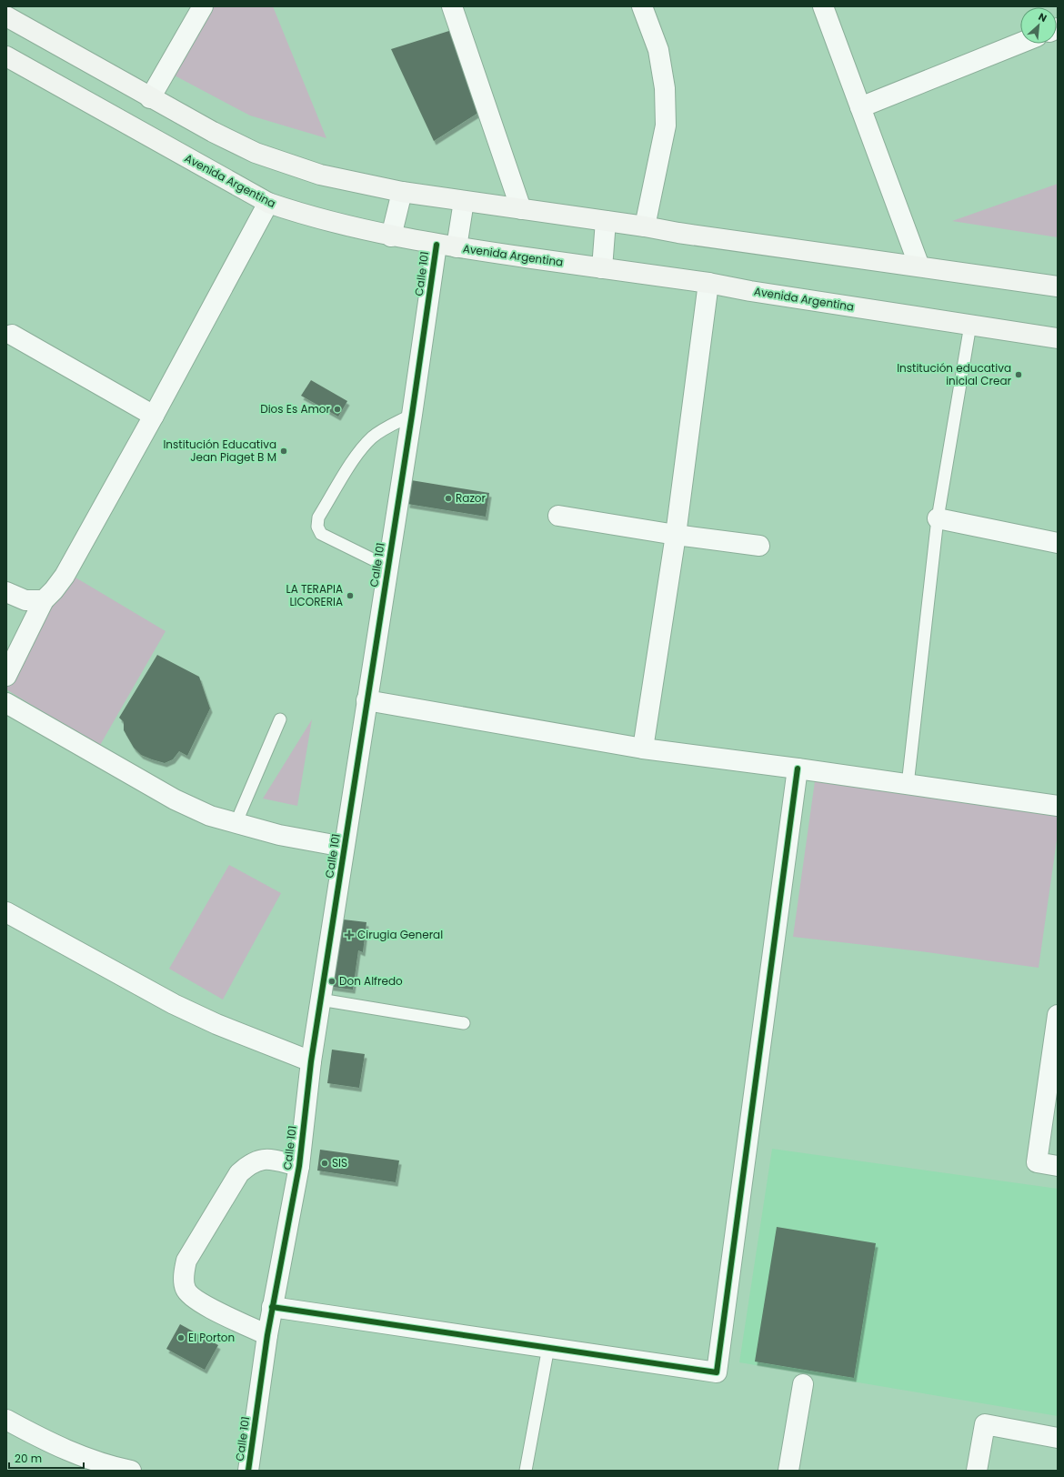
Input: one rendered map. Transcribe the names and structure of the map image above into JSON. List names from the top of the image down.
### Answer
{
  "streets": {
    "main road": ["Avenida Argentina"],
    "street": ["Calle 101"]
  },
  "crossings": [
    ["Avenida Argentina", "Calle 101"]
  ],
  "places": {
    "other": [
      "Institución educativa inicial Crear",
      "Dios Es Amor",
      "Institución Educativa Jean Piaget B M",
      "Razor",
      "LA TERAPIA LICORERIA",
      "Don Alfredo",
      "SIS",
      "El Porton"
    ],
    "health": ["Cirugia General"]
  },
  "scale_bar": "20 m",
  "north": "top right"
}
